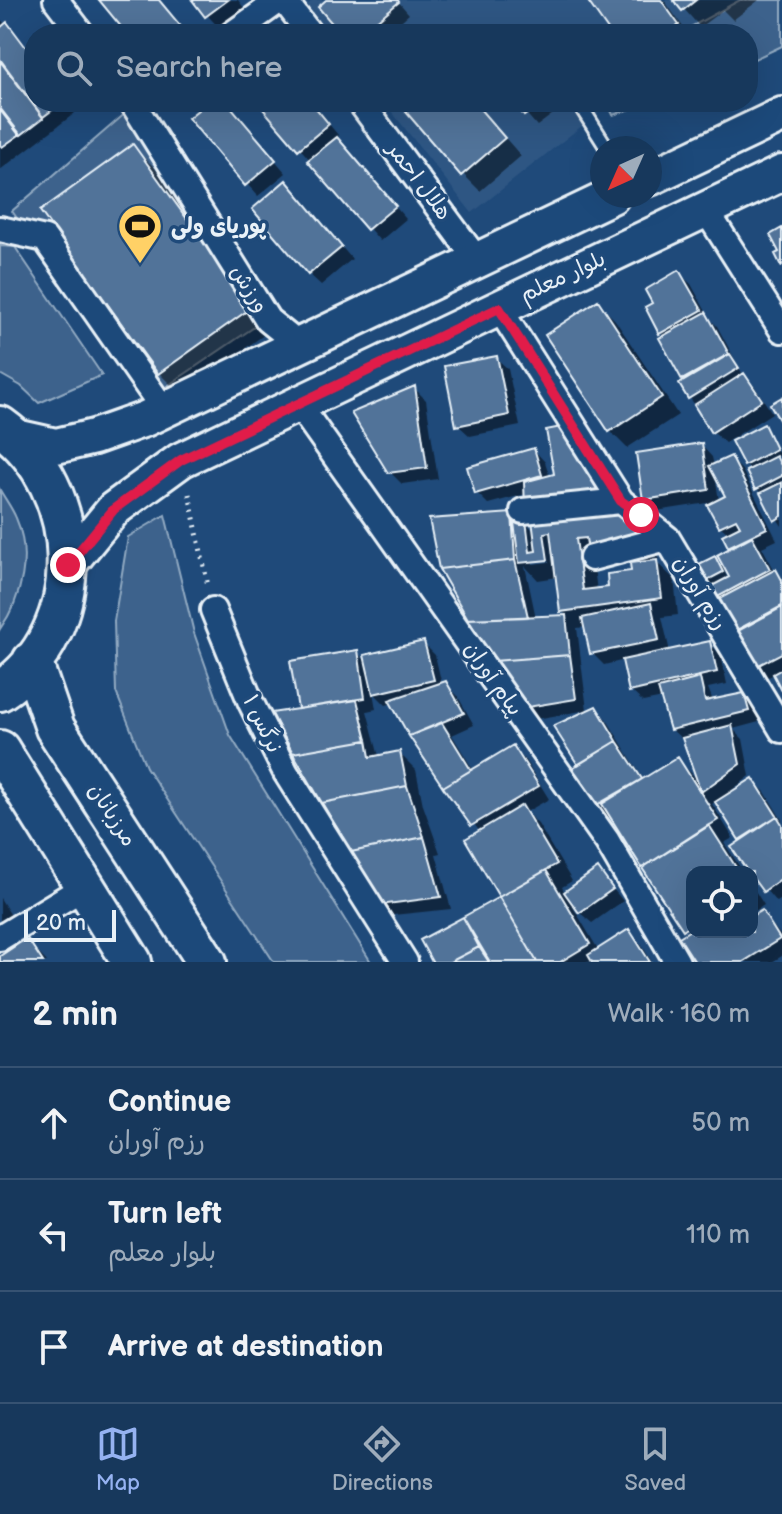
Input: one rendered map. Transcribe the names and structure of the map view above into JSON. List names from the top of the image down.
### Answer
{
  "streets": {
    "main road": ["بلوار معلم", "مرزبانان"],
    "street": [
      "هلال احمر",
      "ورزش",
      "رزم آوران",
      "پیام آوران",
      "نرگس ۱"
    ]
  },
  "crossings": [
    ["بلوار معلم", "رزم آوران"],
    ["بلوار معلم", "پیام آوران"]
  ],
  "places": {
    "sports": ["پوریای ولی"]
  },
  "scale_bar": "20 m",
  "north": "bottom left",
  "page": {
    "search": "Search here",
    "scale": "20 m",
    "heading": ["2 min", "Walk · 160 m"],
    "list": [
      ["Continue", "رزم آوران", "50 m"],
      ["Turn left", "بلوار معلم", "110 m"],
      "Arrive at destination"
    ],
    "nav": ["Map", "Directions", "Saved"]
  }
}
